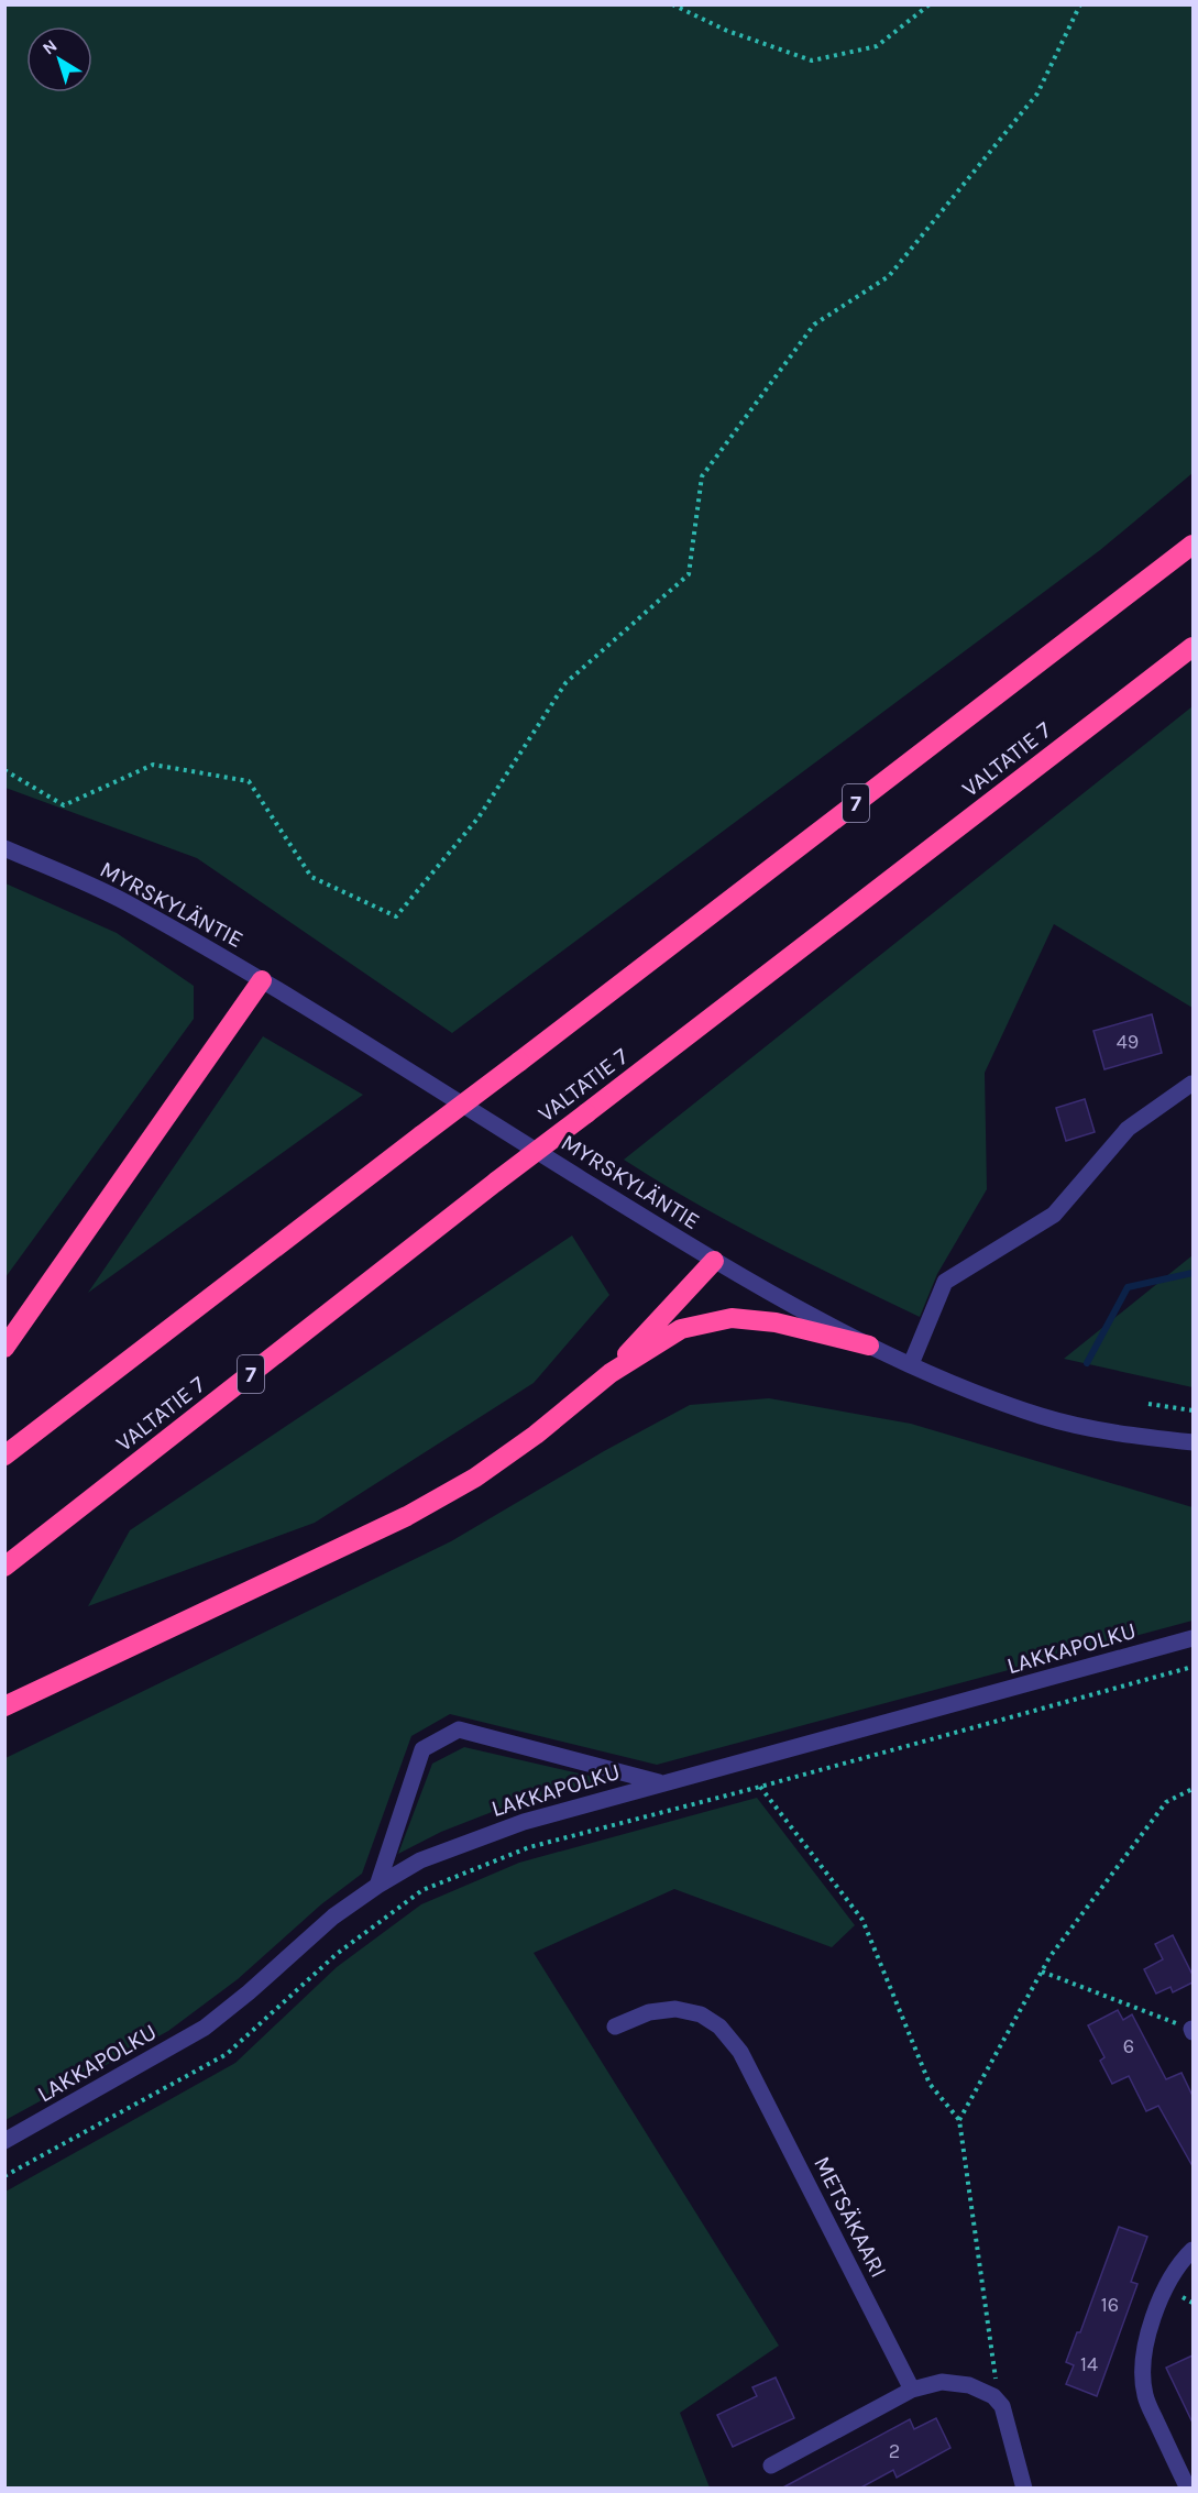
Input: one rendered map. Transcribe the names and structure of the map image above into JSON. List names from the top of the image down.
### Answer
{
  "streets": {
    "highway": ["VALTATIE 7", "7"],
    "street": ["MYRSKYLÄNTIE", "LAKKAPOLKU", "METSÄKAARI"]
  },
  "house_numbers": [
    "49",
    "6",
    "16",
    "14",
    "2"
  ],
  "north": "top left"
}
